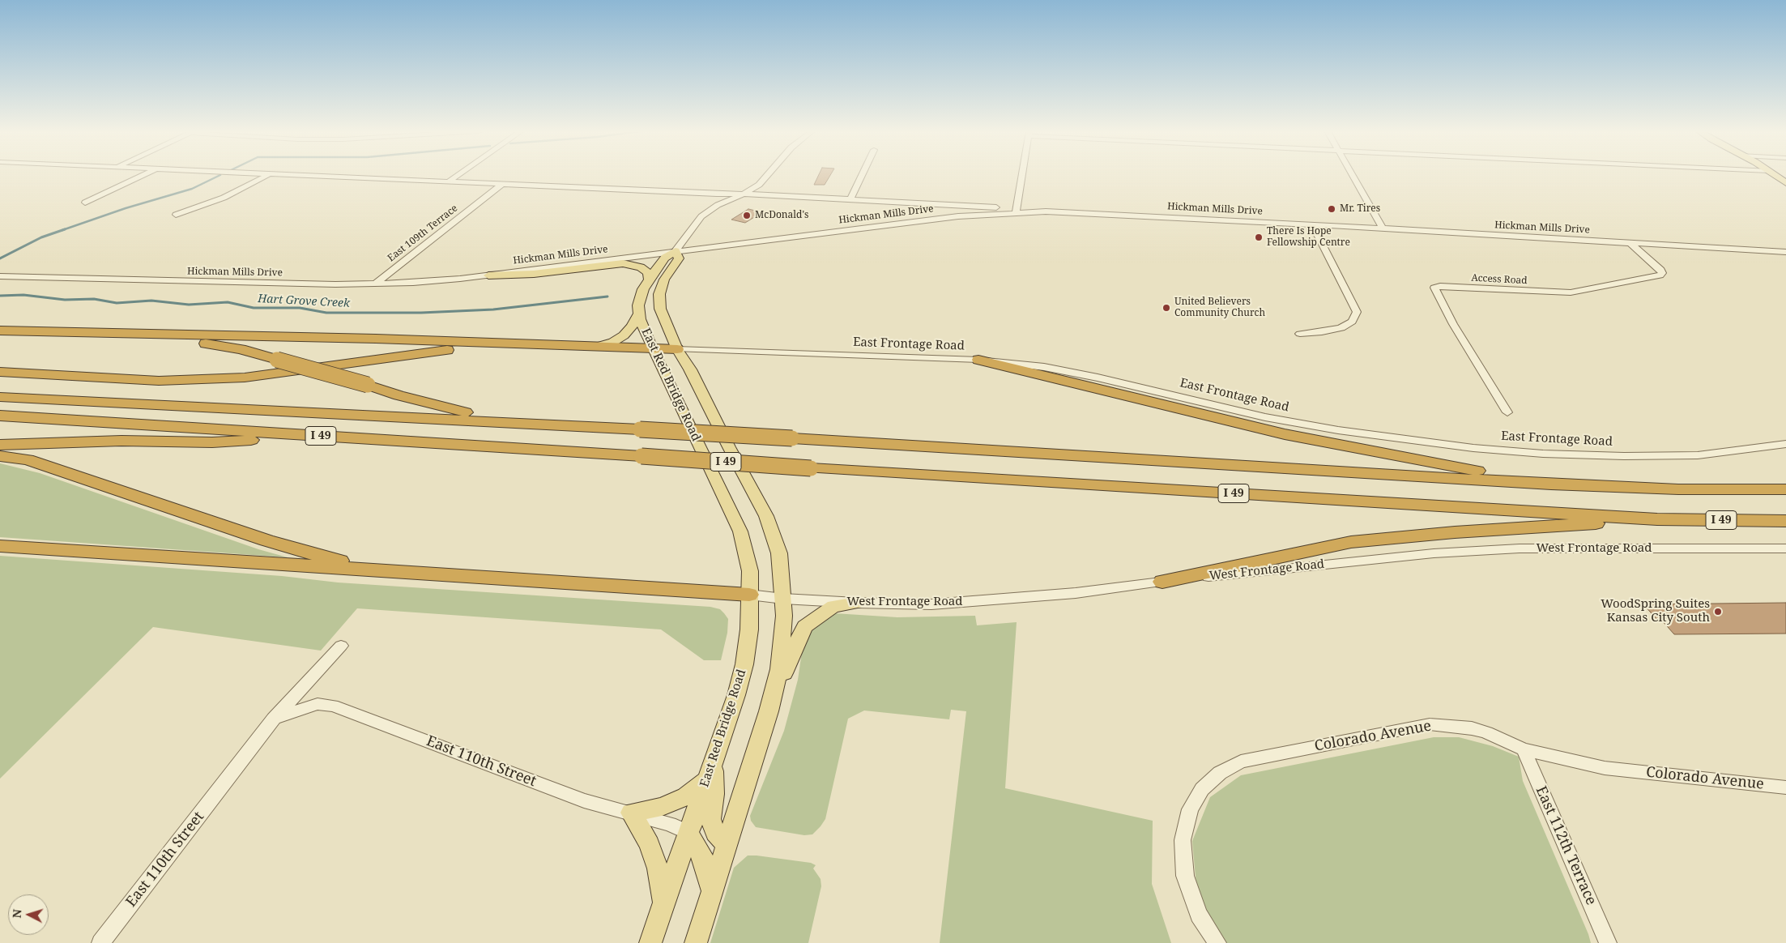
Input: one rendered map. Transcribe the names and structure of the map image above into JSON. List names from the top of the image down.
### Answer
{
  "streets": {
    "highway": ["I 49"],
    "main road": ["East Red Bridge Road"],
    "street": [
      "Hickman Mills Drive",
      "East 109th Terrace",
      "Access Road",
      "East Frontage Road",
      "West Frontage Road",
      "Colorado Avenue",
      "East 110th Street",
      "East 112th Terrace"
    ]
  },
  "crossings": [
    ["Hickman Mills Drive", "East 109th Terrace"],
    ["Hickman Mills Drive", "Access Road"],
    ["Hickman Mills Drive", "East Red Bridge Road"],
    ["East Frontage Road", "East Red Bridge Road"],
    ["East Red Bridge Road", "West Frontage Road"],
    ["East Red Bridge Road", "East 110th Street"],
    ["Colorado Avenue", "East 112th Terrace"]
  ],
  "water": ["Hart Grove Creek"],
  "places": [
    "Mr. Tires",
    "McDonald's",
    "There Is Hope Fellowship Centre",
    "United Believers Community Church",
    "WoodSpring Suites Kansas City South"
  ],
  "north": "left"
}
